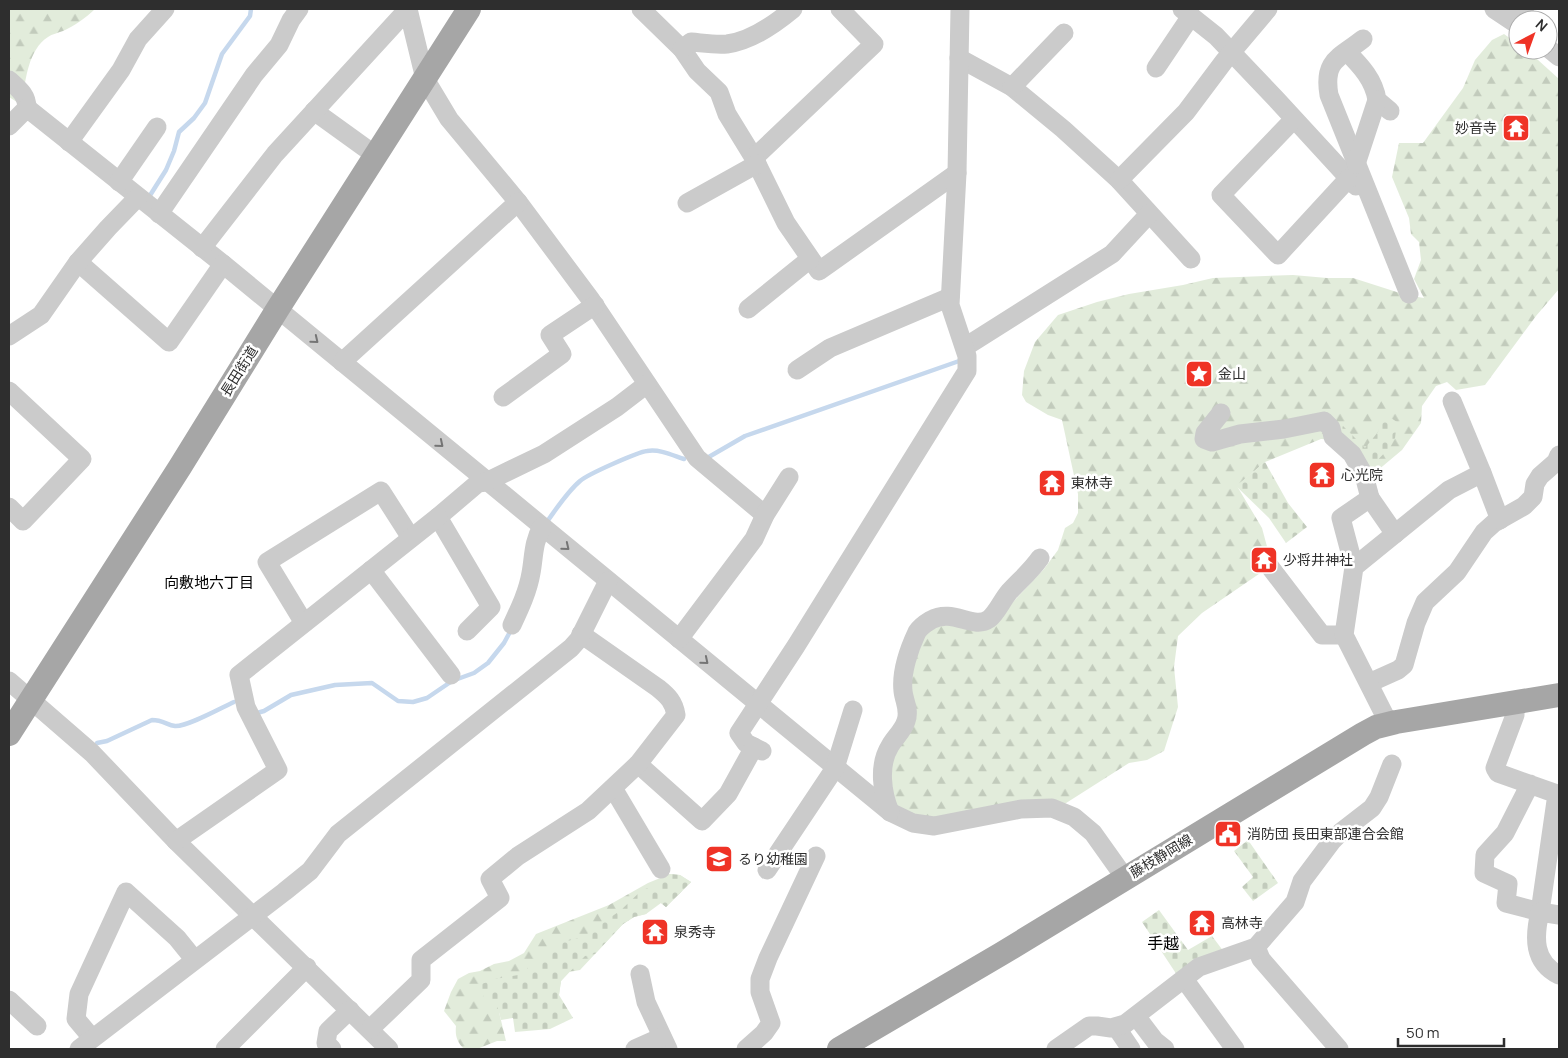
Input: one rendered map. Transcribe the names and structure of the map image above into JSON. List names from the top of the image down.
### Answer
{
  "streets": {
    "main road": ["長田街道", "藤枝静岡線"]
  },
  "districts": ["向敷地六丁目", "手越"],
  "places": {
    "temple": [
      "妙音寺",
      "心光院",
      "東林寺",
      "少将井神社",
      "高林寺",
      "泉秀寺"
    ],
    "place": ["金山"],
    "public building": ["消防団 長田東部連合会館"],
    "school or university": ["るり幼稚園"]
  },
  "scale_bar": "50 m",
  "north": "top right"
}
